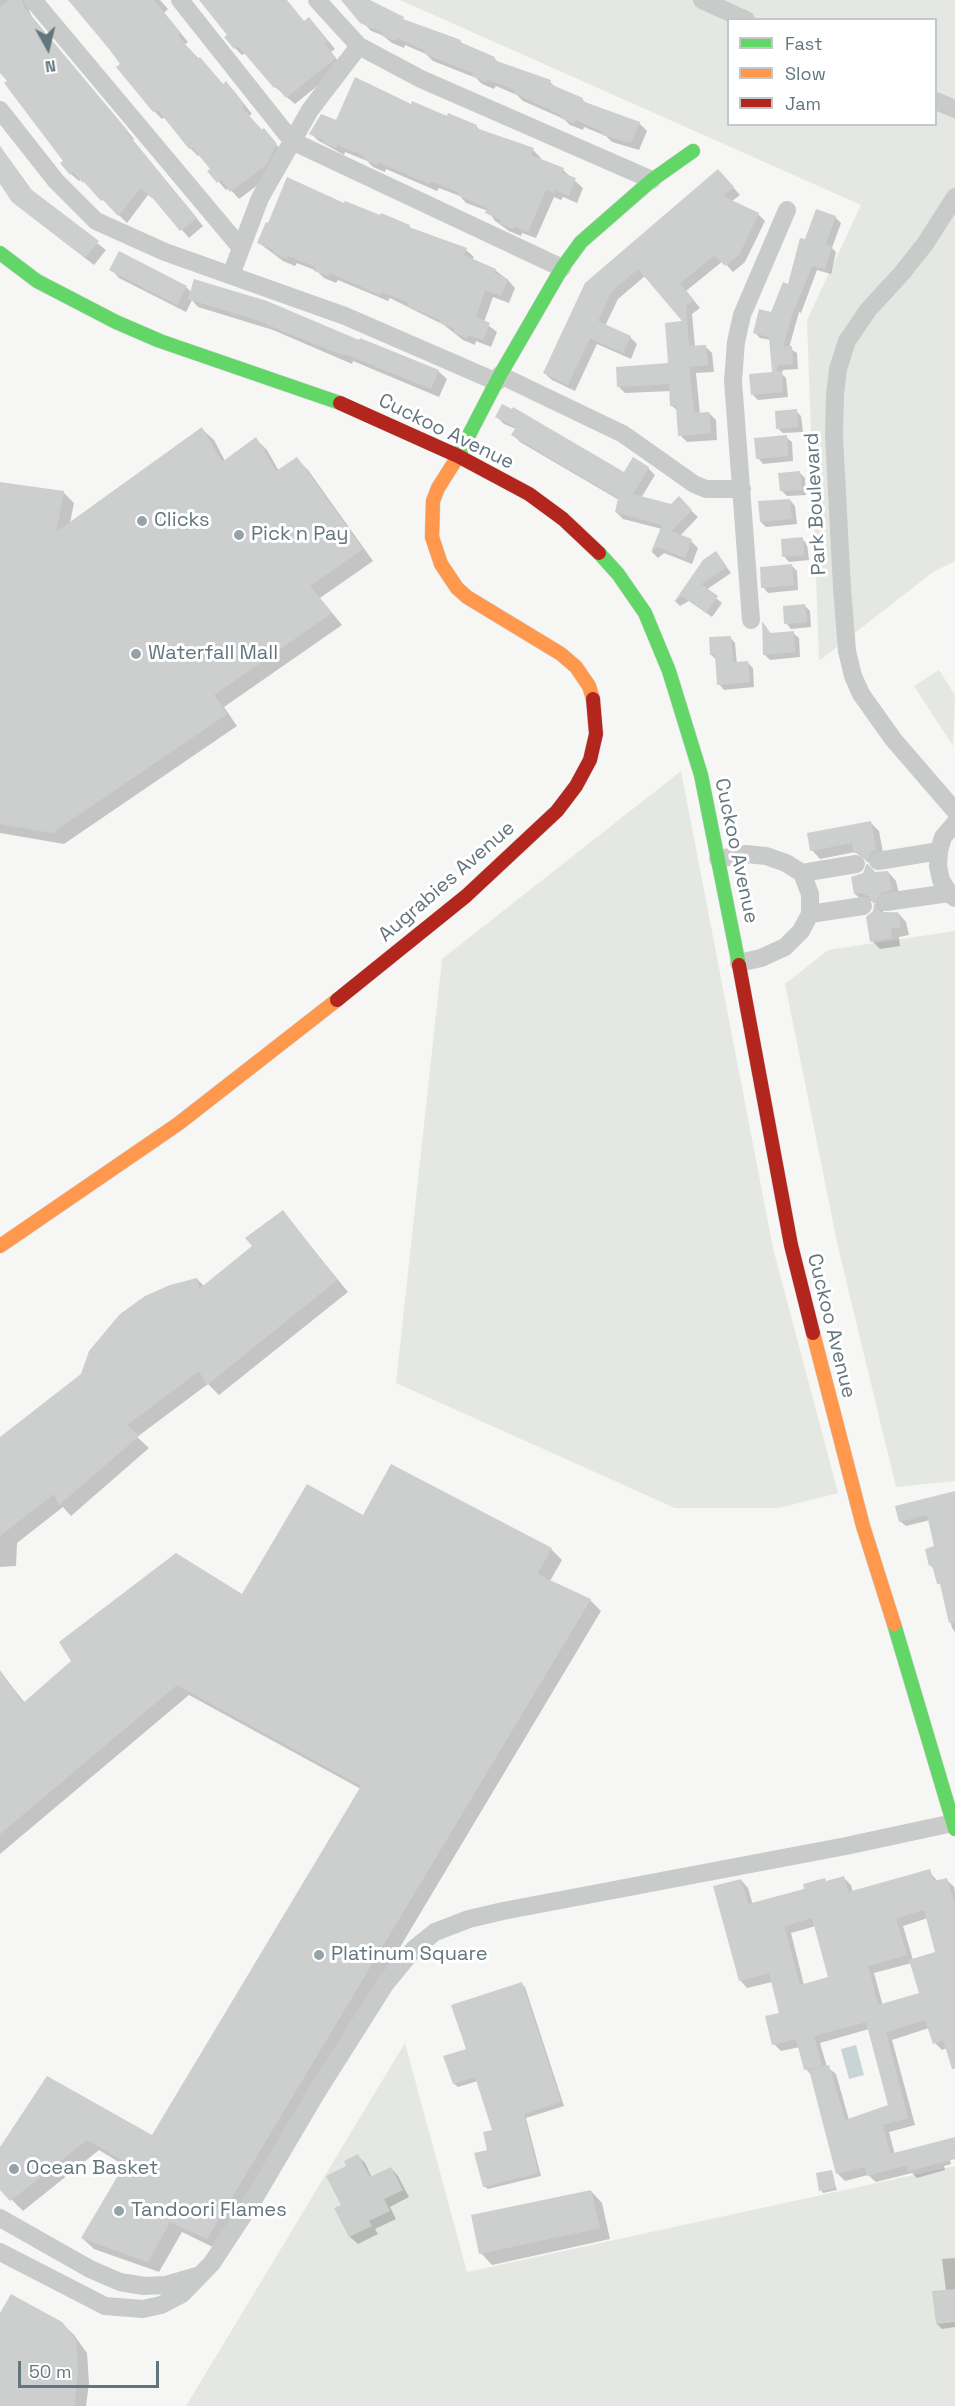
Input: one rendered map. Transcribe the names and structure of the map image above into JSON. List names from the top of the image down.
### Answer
{
  "streets": {
    "street": ["Cuckoo Avenue", "Park Boulevard", "Augrabies Avenue"]
  },
  "crossings": [
    ["Cuckoo Avenue", "Augrabies Avenue"]
  ],
  "places": [
    "Clicks",
    "Pick n Pay",
    "Waterfall Mall",
    "Platinum Square",
    "Ocean Basket",
    "Tandoori Flames"
  ],
  "legend": ["Fast", "Slow", "Jam"],
  "scale_bar": "50 m",
  "north": "bottom"
}
